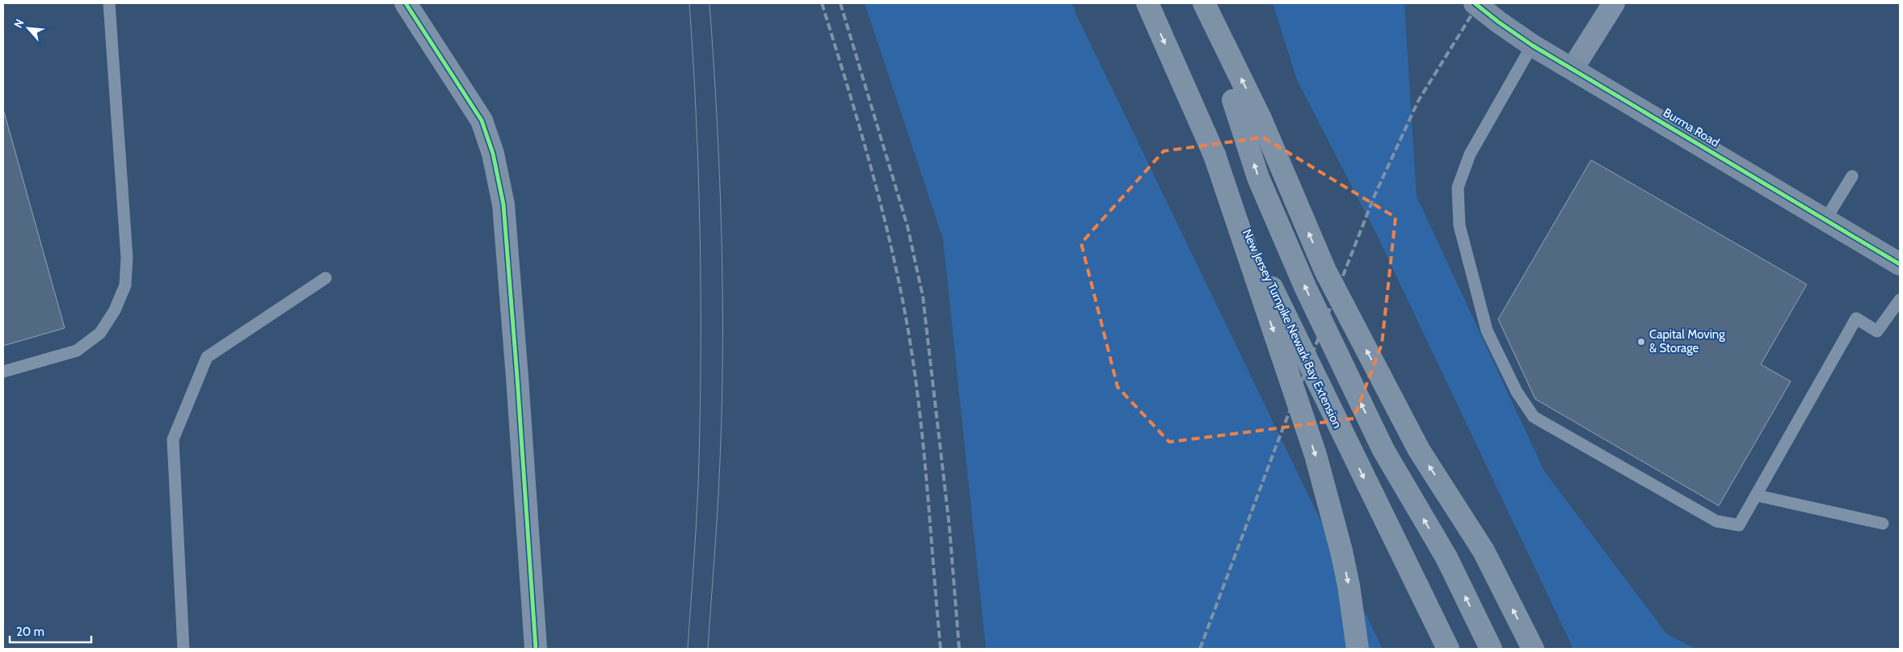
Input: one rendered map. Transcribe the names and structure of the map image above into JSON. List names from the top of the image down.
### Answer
{
  "streets": {
    "highway": ["New Jersey Turnpike Newark Bay Extension"],
    "street": ["Burma Road"]
  },
  "places": ["Capital Moving & Storage"],
  "scale_bar": "20 m",
  "north": "top left"
}
